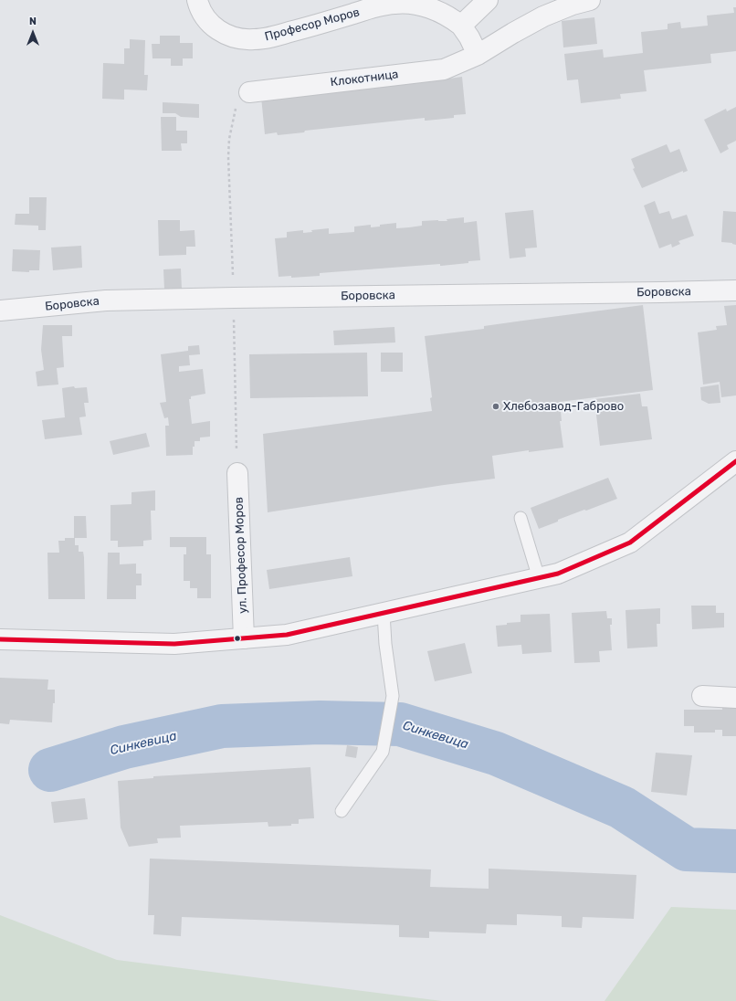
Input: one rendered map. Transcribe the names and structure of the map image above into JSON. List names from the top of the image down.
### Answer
{
  "streets": {
    "street": [
      "Професор Моров",
      "Клокотница",
      "Боровска",
      "ул. Професор Моров"
    ]
  },
  "water": ["Синкевица"],
  "places": ["Хлебозавод-Габрово"],
  "north": "top"
}
